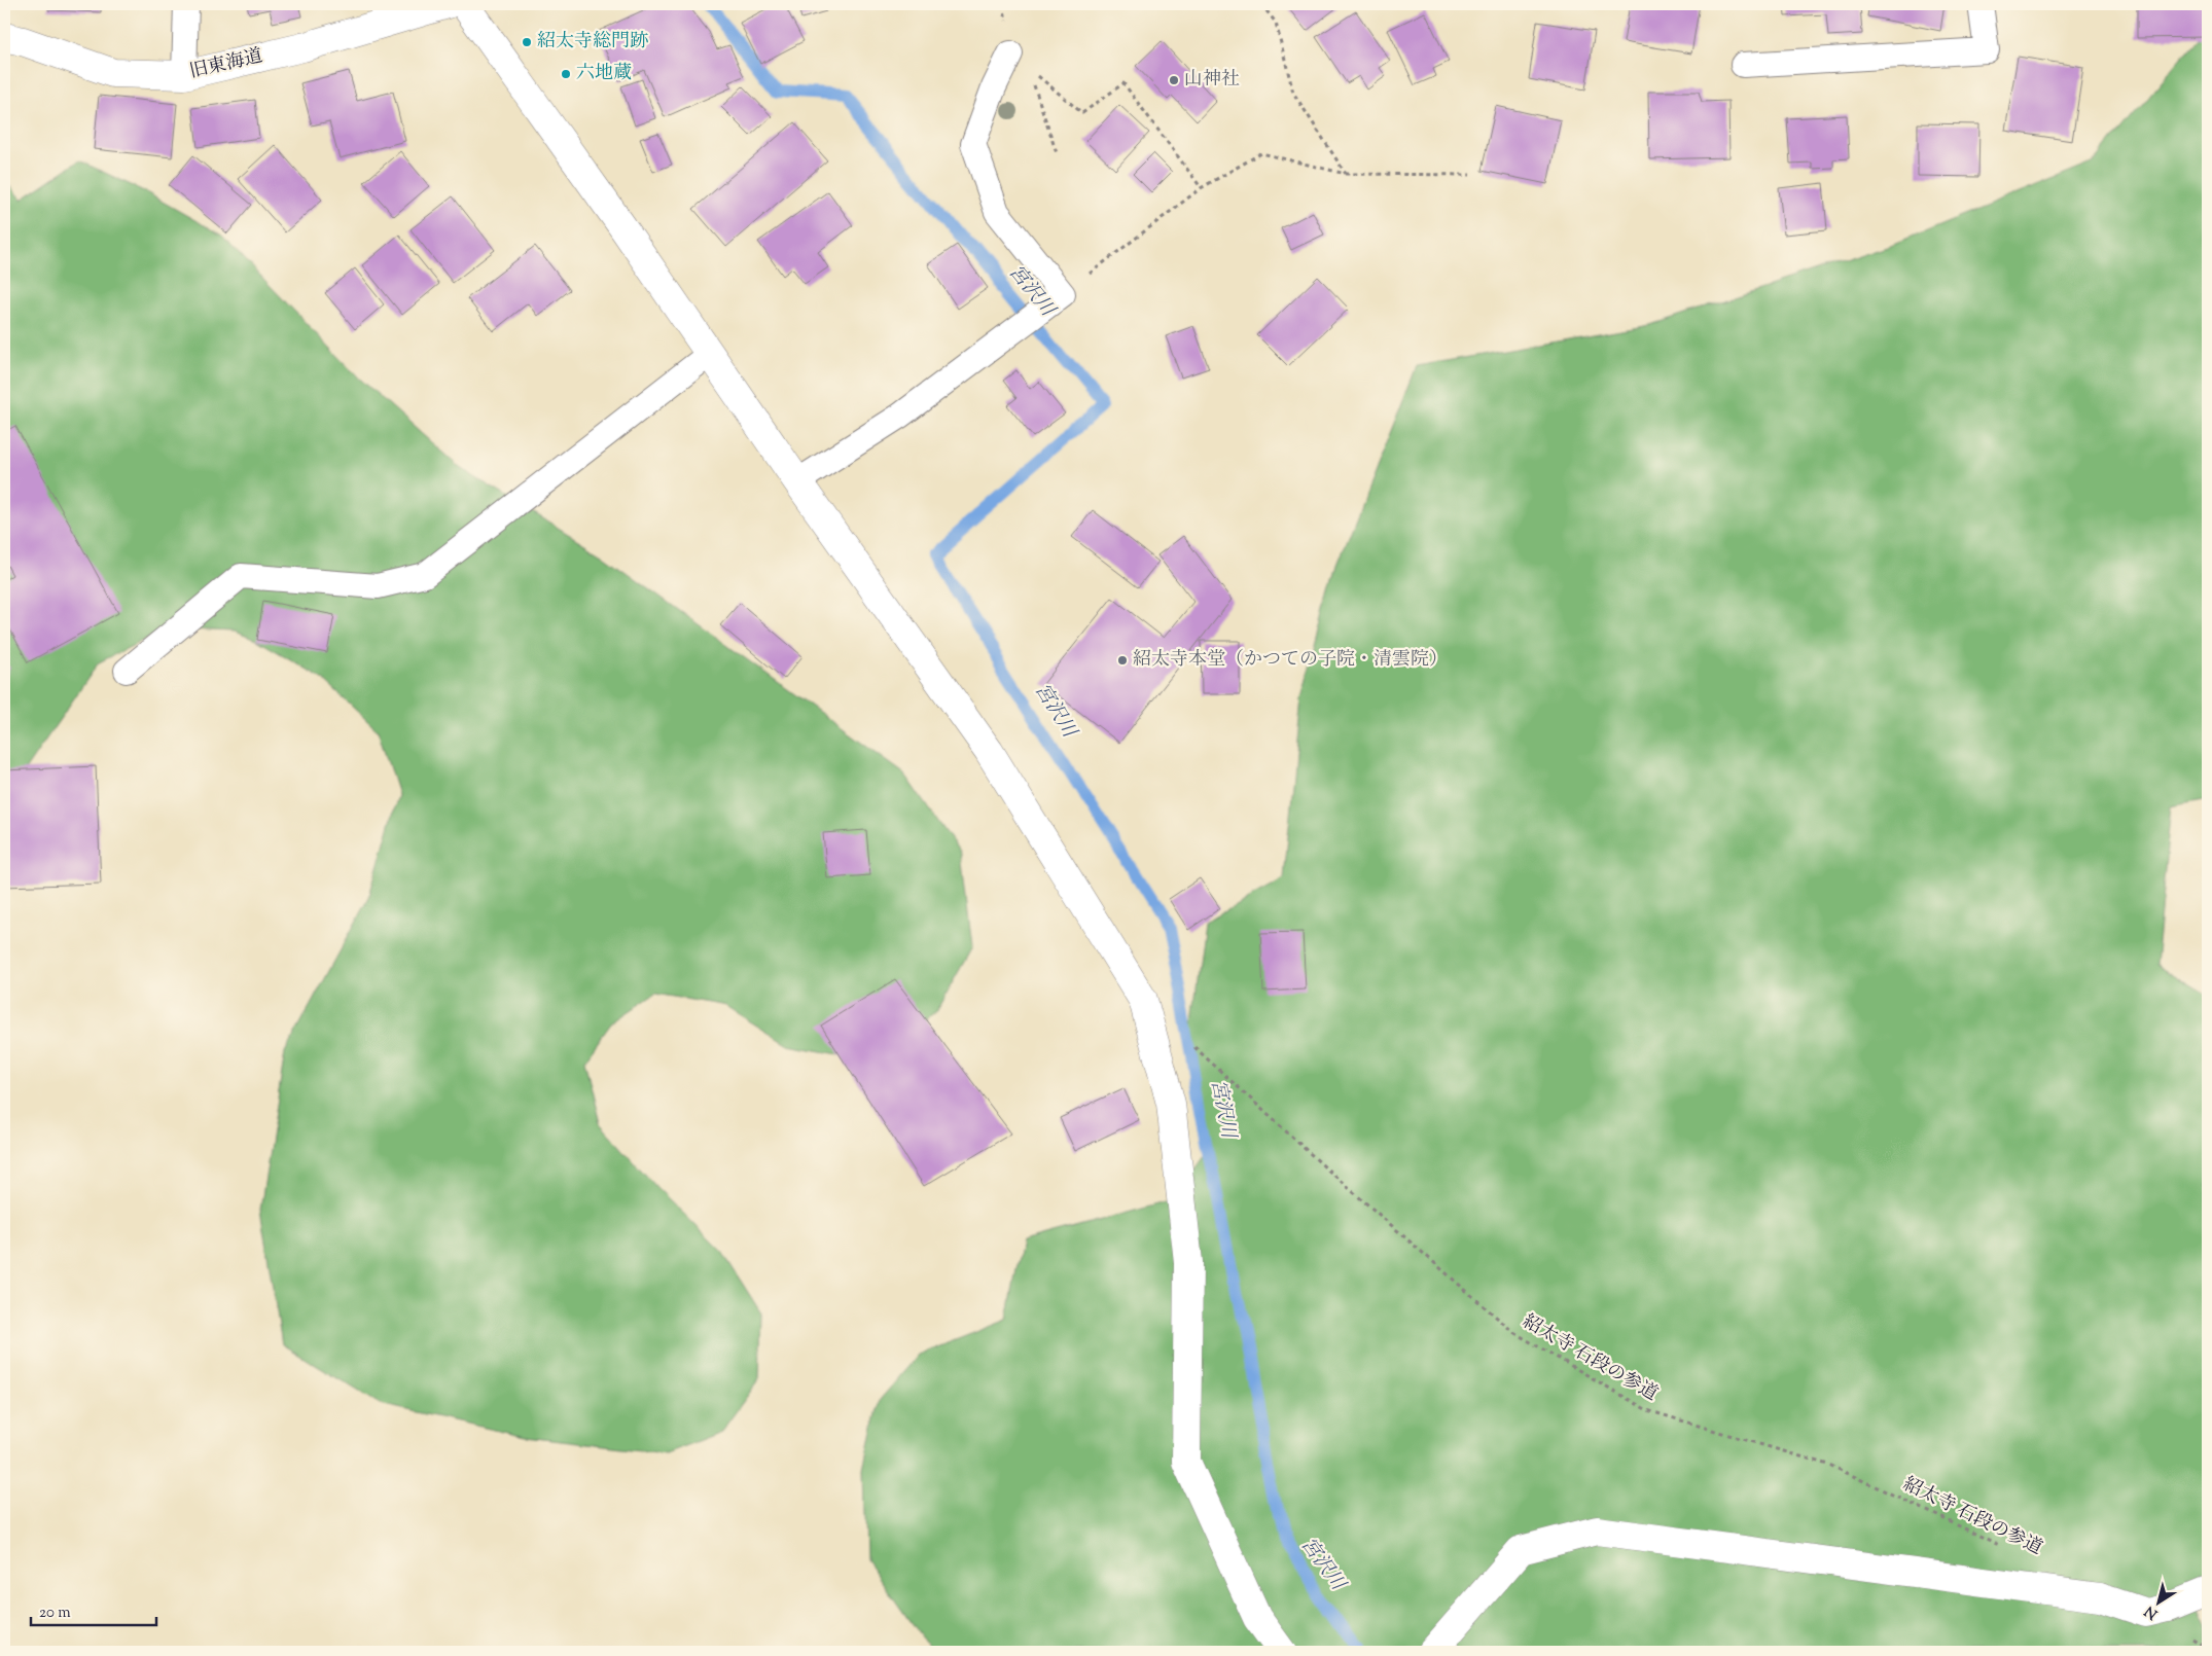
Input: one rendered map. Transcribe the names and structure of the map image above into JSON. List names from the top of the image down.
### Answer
{
  "streets": {
    "street": ["旧東海道"],
    "path": ["紹太寺 石段の参道"]
  },
  "water": ["宮沢川"],
  "places": [
    "紹太寺総門跡",
    "六地蔵",
    "山神社",
    "紹太寺本堂（かつての子院・清雲院）"
  ],
  "scale_bar": "20 m",
  "north": "bottom left"
}
